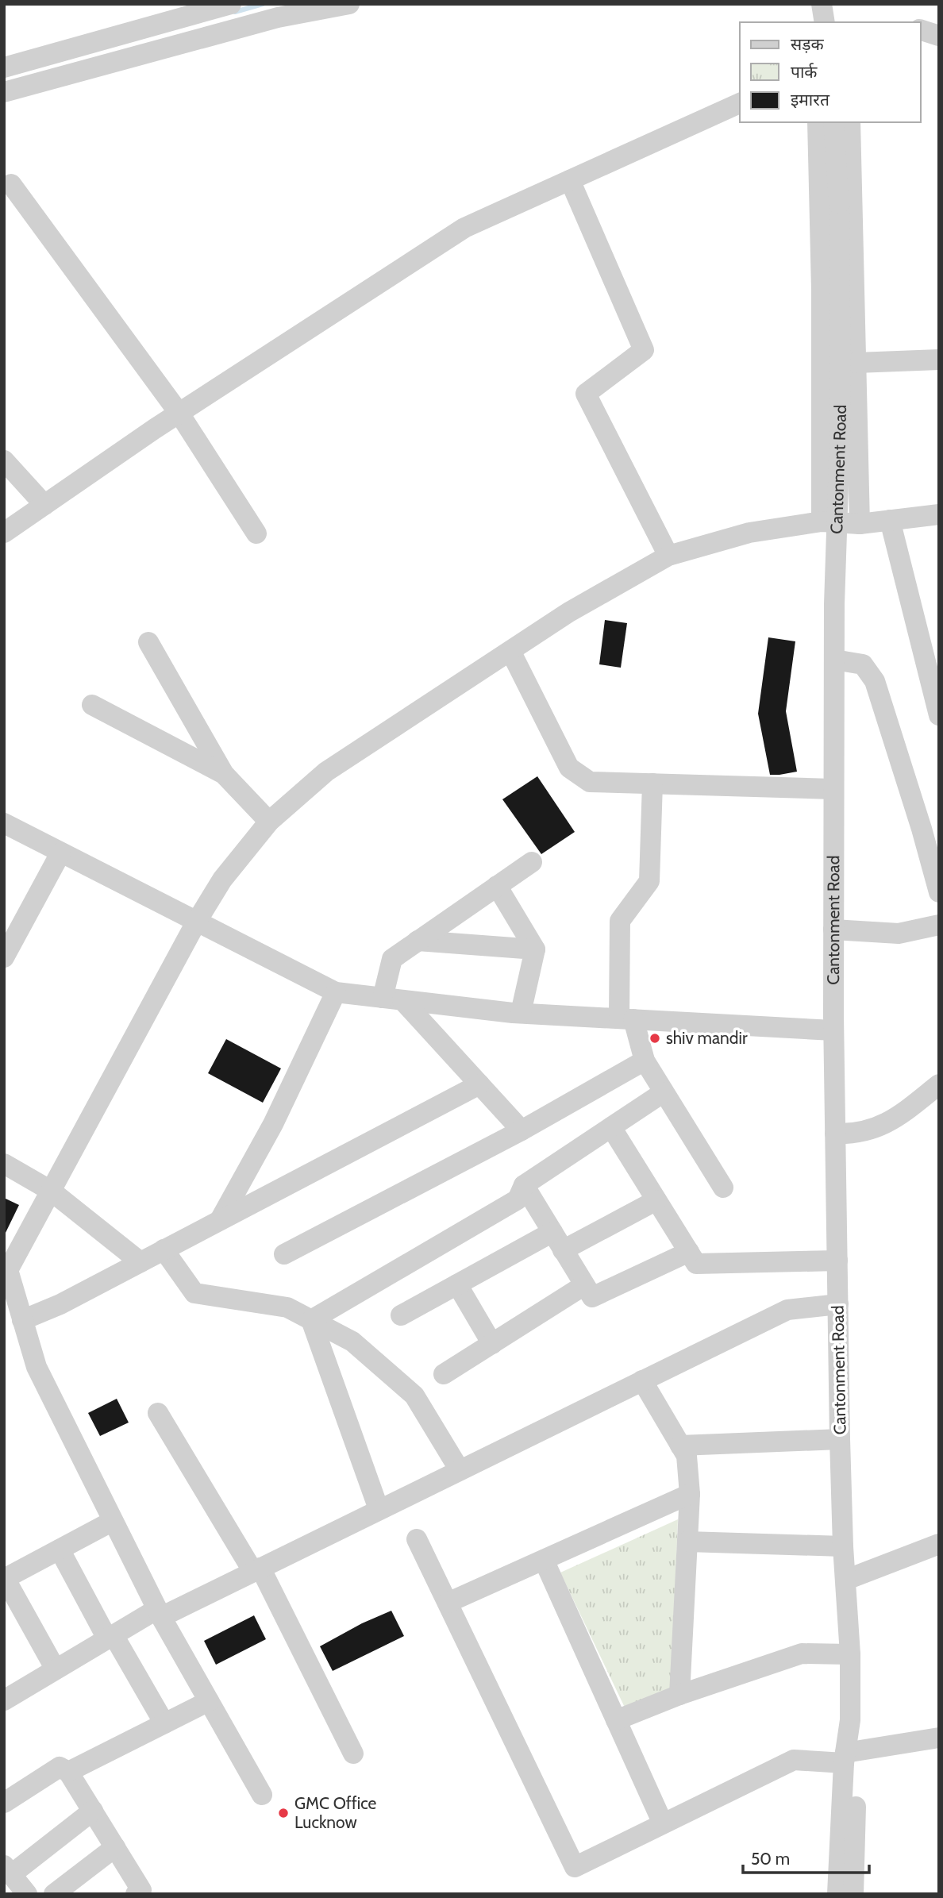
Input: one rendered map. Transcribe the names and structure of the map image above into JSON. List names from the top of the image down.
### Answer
{
  "streets": {
    "street": ["Cantonment Road"]
  },
  "places": ["shiv mandir", "GMC Office Lucknow"],
  "legend": ["सड़क", "पार्क", "इमारत"],
  "scale_bar": "50 m"
}
